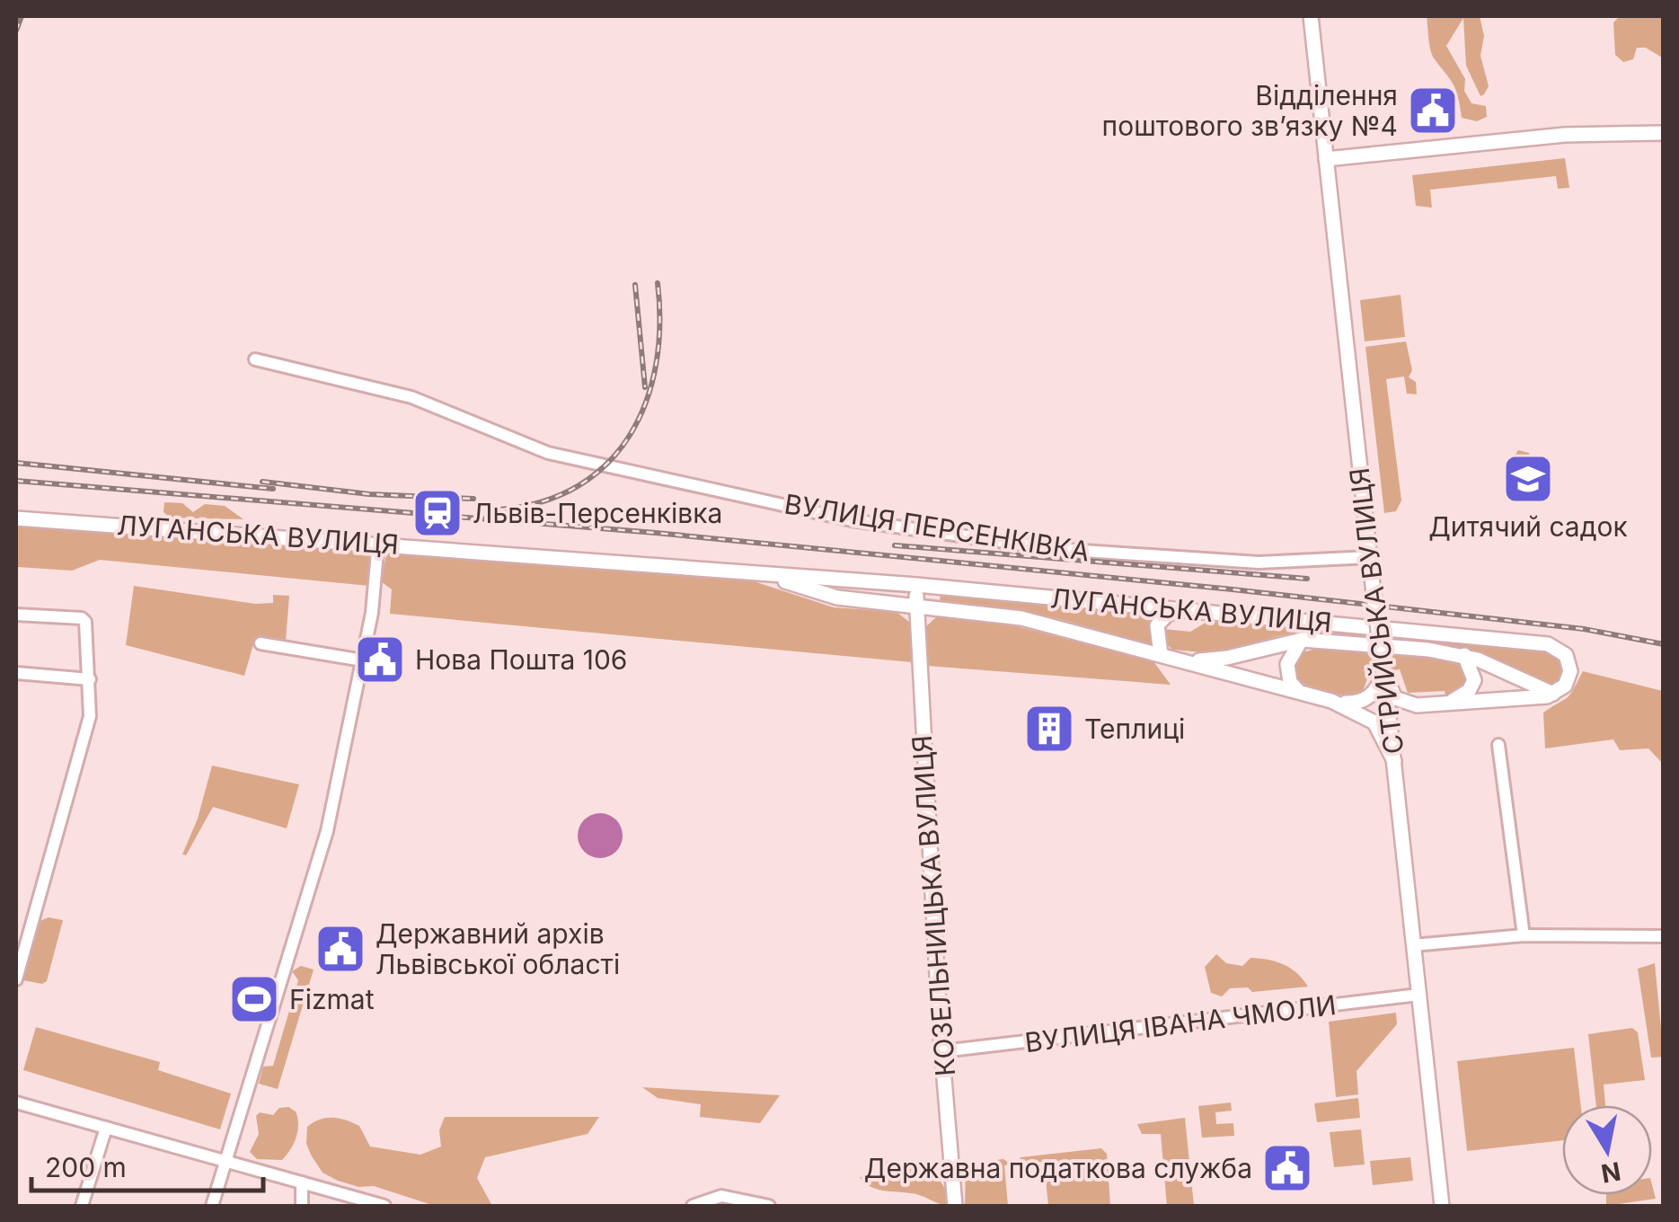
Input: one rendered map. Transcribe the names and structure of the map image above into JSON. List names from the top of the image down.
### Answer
{
  "streets": {
    "main road": ["ЛУГАНСЬКА ВУЛИЦЯ", "СТРИЙСЬКА ВУЛИЦЯ", "КОЗЕЛЬНИЦЬКА ВУЛИЦЯ"],
    "street": ["ВУЛИЦЯ ПЕРСЕНКІВКА", "ВУЛИЦЯ ІВАНА ЧМОЛИ"]
  },
  "crossings": [
    ["ВУЛИЦЯ ПЕРСЕНКІВКА", "СТРИЙСЬКА ВУЛИЦЯ"],
    ["ЛУГАНСЬКА ВУЛИЦЯ", "СТРИЙСЬКА ВУЛИЦЯ"],
    ["ЛУГАНСЬКА ВУЛИЦЯ", "КОЗЕЛЬНИЦЬКА ВУЛИЦЯ"],
    ["СТРИЙСЬКА ВУЛИЦЯ", "ВУЛИЦЯ ІВАНА ЧМОЛИ"],
    ["КОЗЕЛЬНИЦЬКА ВУЛИЦЯ", "ВУЛИЦЯ ІВАНА ЧМОЛИ"]
  ],
  "places": {
    "public building": [
      "Відділення поштового зв’язку №4",
      "Нова Пошта 106",
      "Державний архів Львівської області",
      "Державна податкова служба"
    ],
    "school or university": ["Дитячий садок"],
    "station": ["Львів-Персенківка"],
    "building": ["Теплиці"],
    "sports": ["Fizmat"]
  },
  "scale_bar": "200 m",
  "north": "bottom"
}
